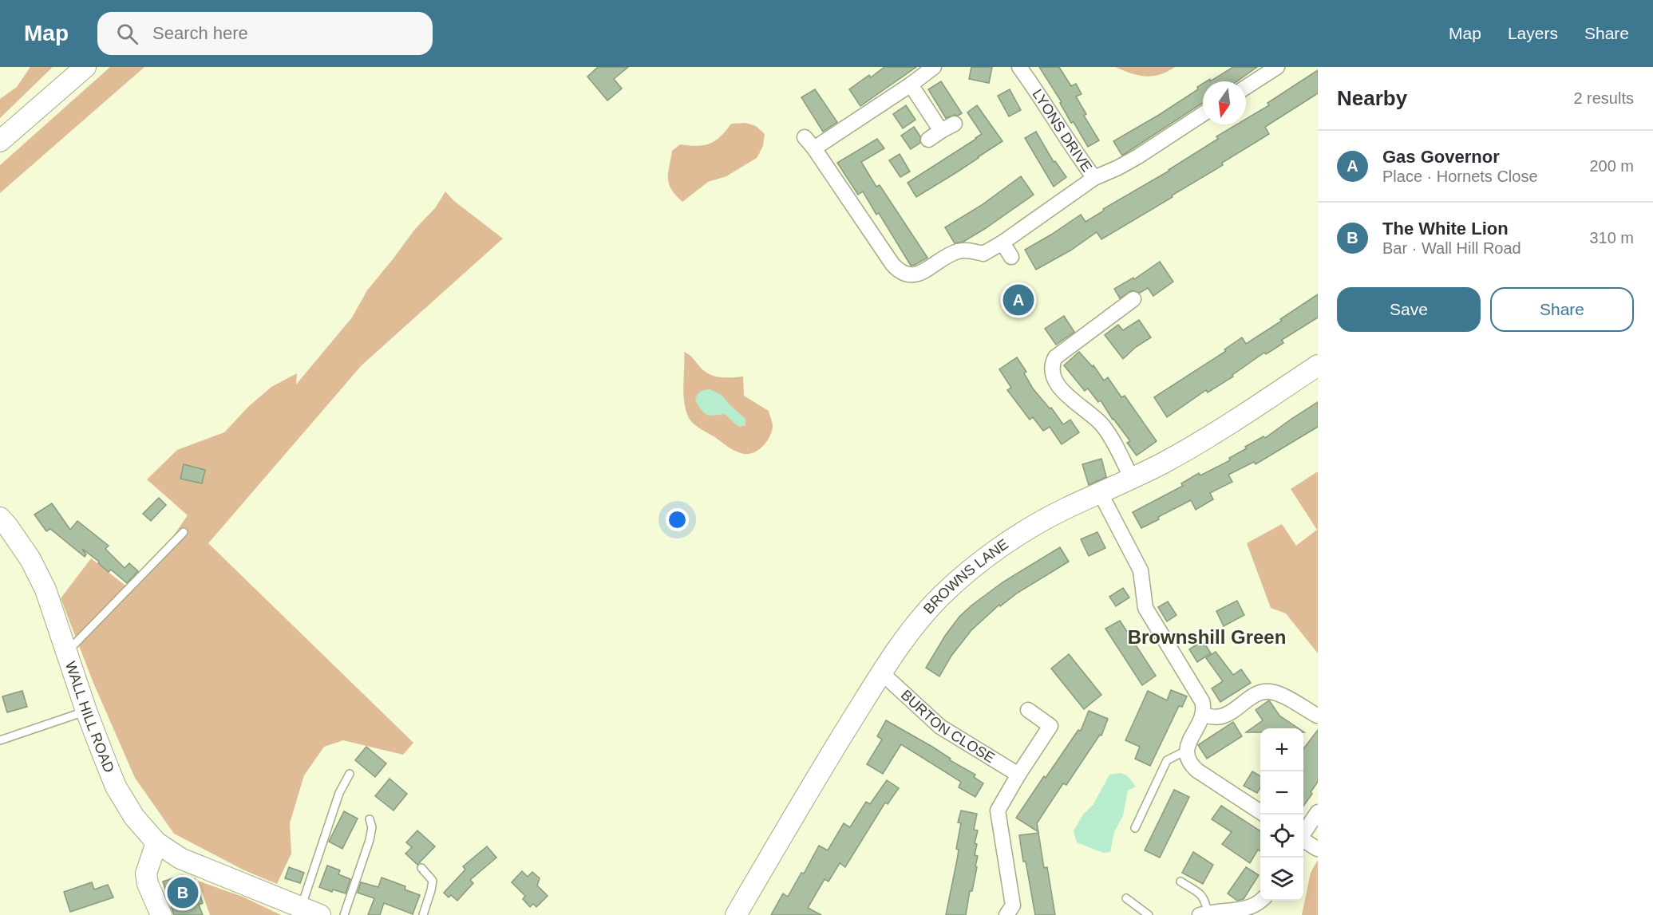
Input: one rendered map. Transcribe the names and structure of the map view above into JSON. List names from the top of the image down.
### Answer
{
  "streets": {
    "street": [
      "LYONS DRIVE",
      "BROWNS LANE",
      "WALL HILL ROAD",
      "BURTON CLOSE"
    ]
  },
  "crossings": [
    ["BROWNS LANE", "BURTON CLOSE"]
  ],
  "districts": ["Brownshill Green"],
  "north": "bottom",
  "page": {
    "header": "Map",
    "search": "Search here",
    "nav": ["Map", "Layers", "Share"],
    "heading": ["Nearby", "2 results"],
    "list": [
      {
        "mark": "A",
        "name": "Gas Governor",
        "note": "Place · Hornets Close",
        "value": "200 m"
      },
      {
        "mark": "B",
        "name": "The White Lion",
        "note": "Bar · Wall Hill Road",
        "value": "310 m"
      }
    ],
    "buttons": ["Save", "Share"],
    "pins": ["A", "B"],
    "map_buttons": ["+", "−"]
  }
}
